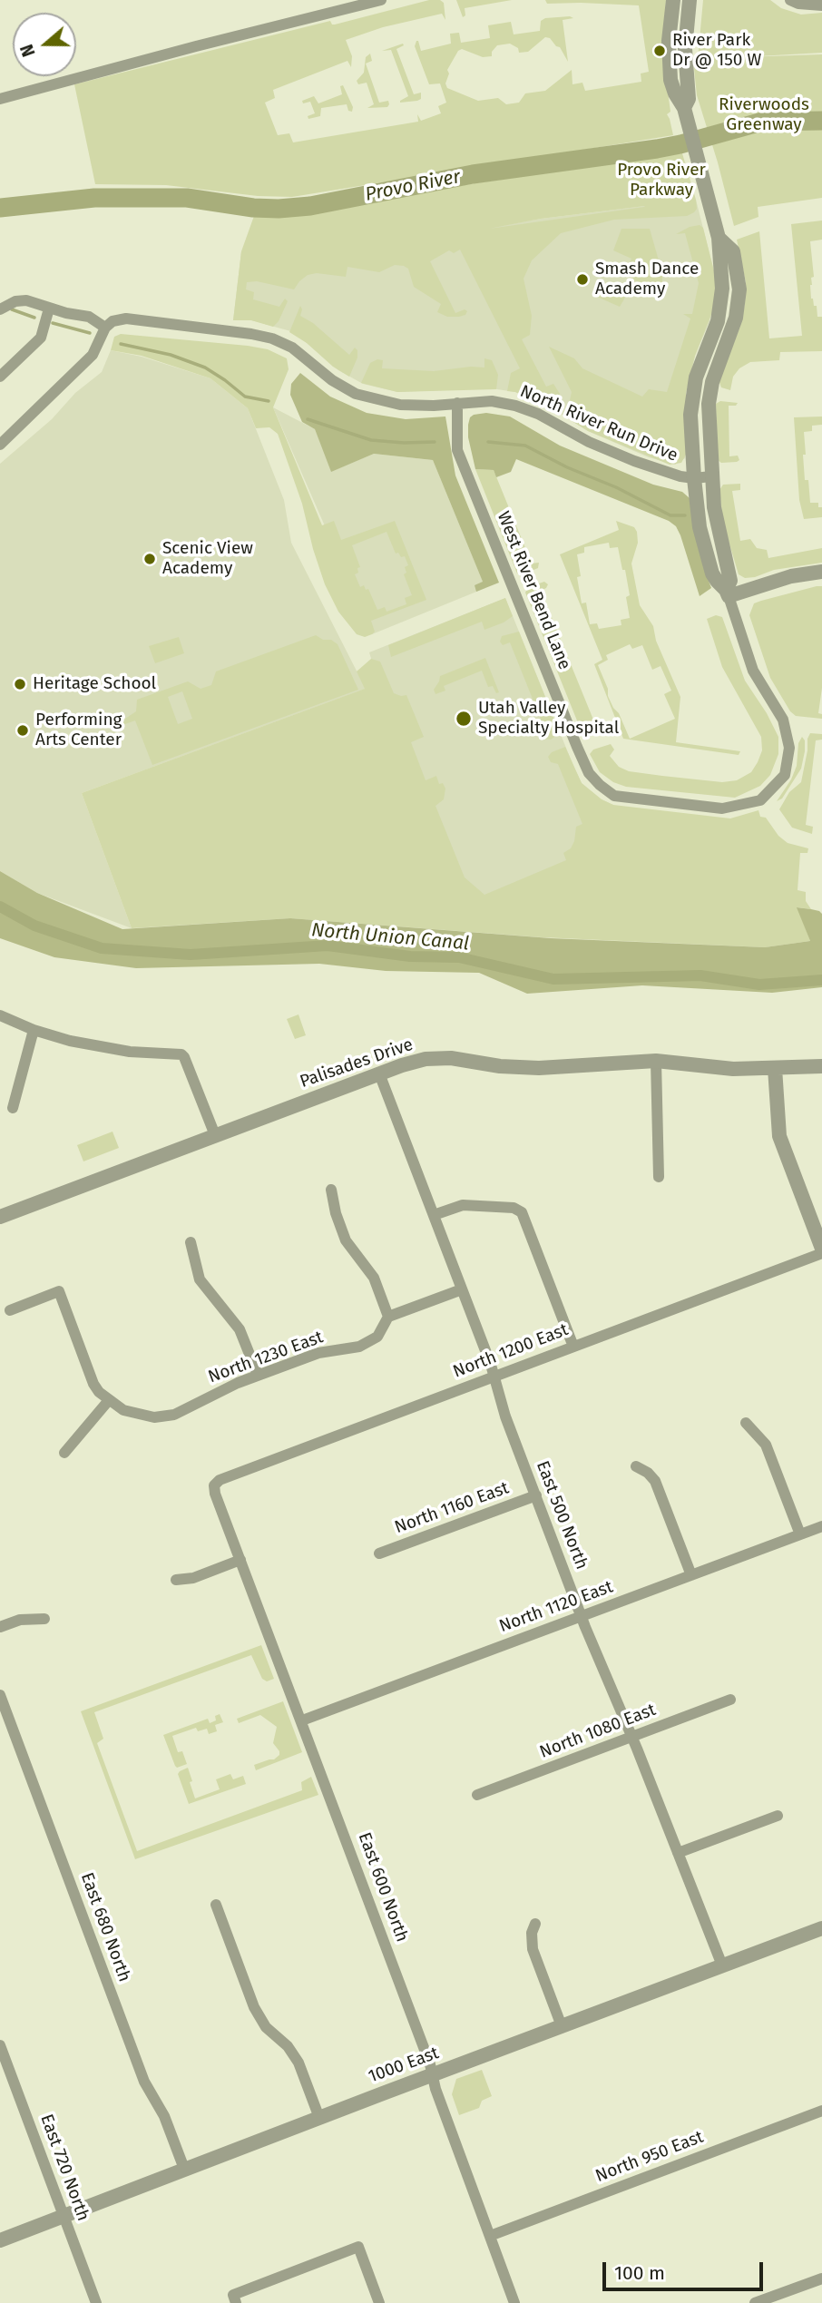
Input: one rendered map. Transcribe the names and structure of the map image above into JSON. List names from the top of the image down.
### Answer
{
  "streets": {
    "street": [
      "North River Run Drive",
      "West River Bend Lane",
      "Palisades Drive",
      "North 1200 East",
      "North 1230 East",
      "North 1160 East",
      "East 500 North",
      "North 1120 East",
      "North 1080 East",
      "East 600 North",
      "East 680 North",
      "1000 East",
      "North 950 East",
      "East 720 North"
    ]
  },
  "crossings": [
    ["North River Run Drive", "West River Bend Lane"],
    ["Palisades Drive", "East 500 North"],
    ["North 1200 East", "East 500 North"],
    ["North 1200 East", "East 600 North"],
    ["North 1160 East", "East 500 North"],
    ["East 500 North", "North 1120 East"],
    ["East 500 North", "North 1080 East"],
    ["East 500 North", "1000 East"],
    ["North 1120 East", "East 600 North"],
    ["East 600 North", "1000 East"],
    ["East 600 North", "North 950 East"],
    ["East 680 North", "1000 East"],
    ["1000 East", "East 720 North"]
  ],
  "water": ["Provo River", "North Union Canal"],
  "parks": ["Riverwoods Greenway", "Provo River Parkway"],
  "places": [
    "River Park Dr @ 150 W",
    "Smash Dance Academy",
    "Scenic View Academy",
    "Heritage School",
    "Utah Valley Specialty Hospital",
    "Performing Arts Center"
  ],
  "scale_bar": "100 m",
  "north": "left"
}
